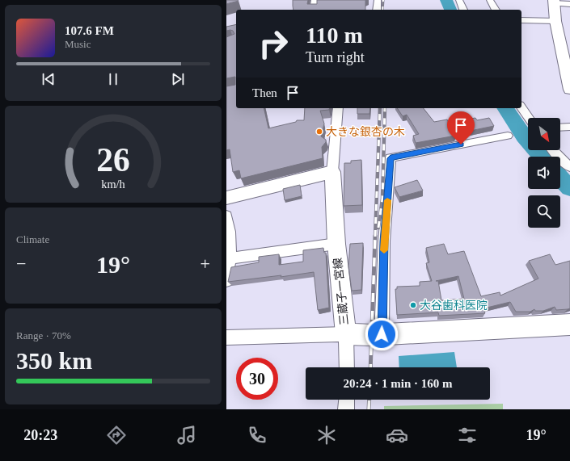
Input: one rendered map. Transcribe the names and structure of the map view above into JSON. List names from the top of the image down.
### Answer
{
  "streets": {
    "main road": ["三蔵子一宮線"]
  },
  "places": ["大きな銀杏の木", "大谷歯科医院"],
  "north": "bottom right",
  "page": {
    "turn": ["110 m", "Turn right"],
    "song": ["107.6 FM", "Music"],
    "then": "Then",
    "tile": [
      "Climate",
      ["Range · 70%", "350 km"]
    ],
    "heat": ["−", "19°", "+"],
    "limit": "30",
    "trip": "20:24 · 1 min · 160 m",
    "tabs": ["20:23", "19°"],
    "gauge": ["26", "km/h"]
  }
}
